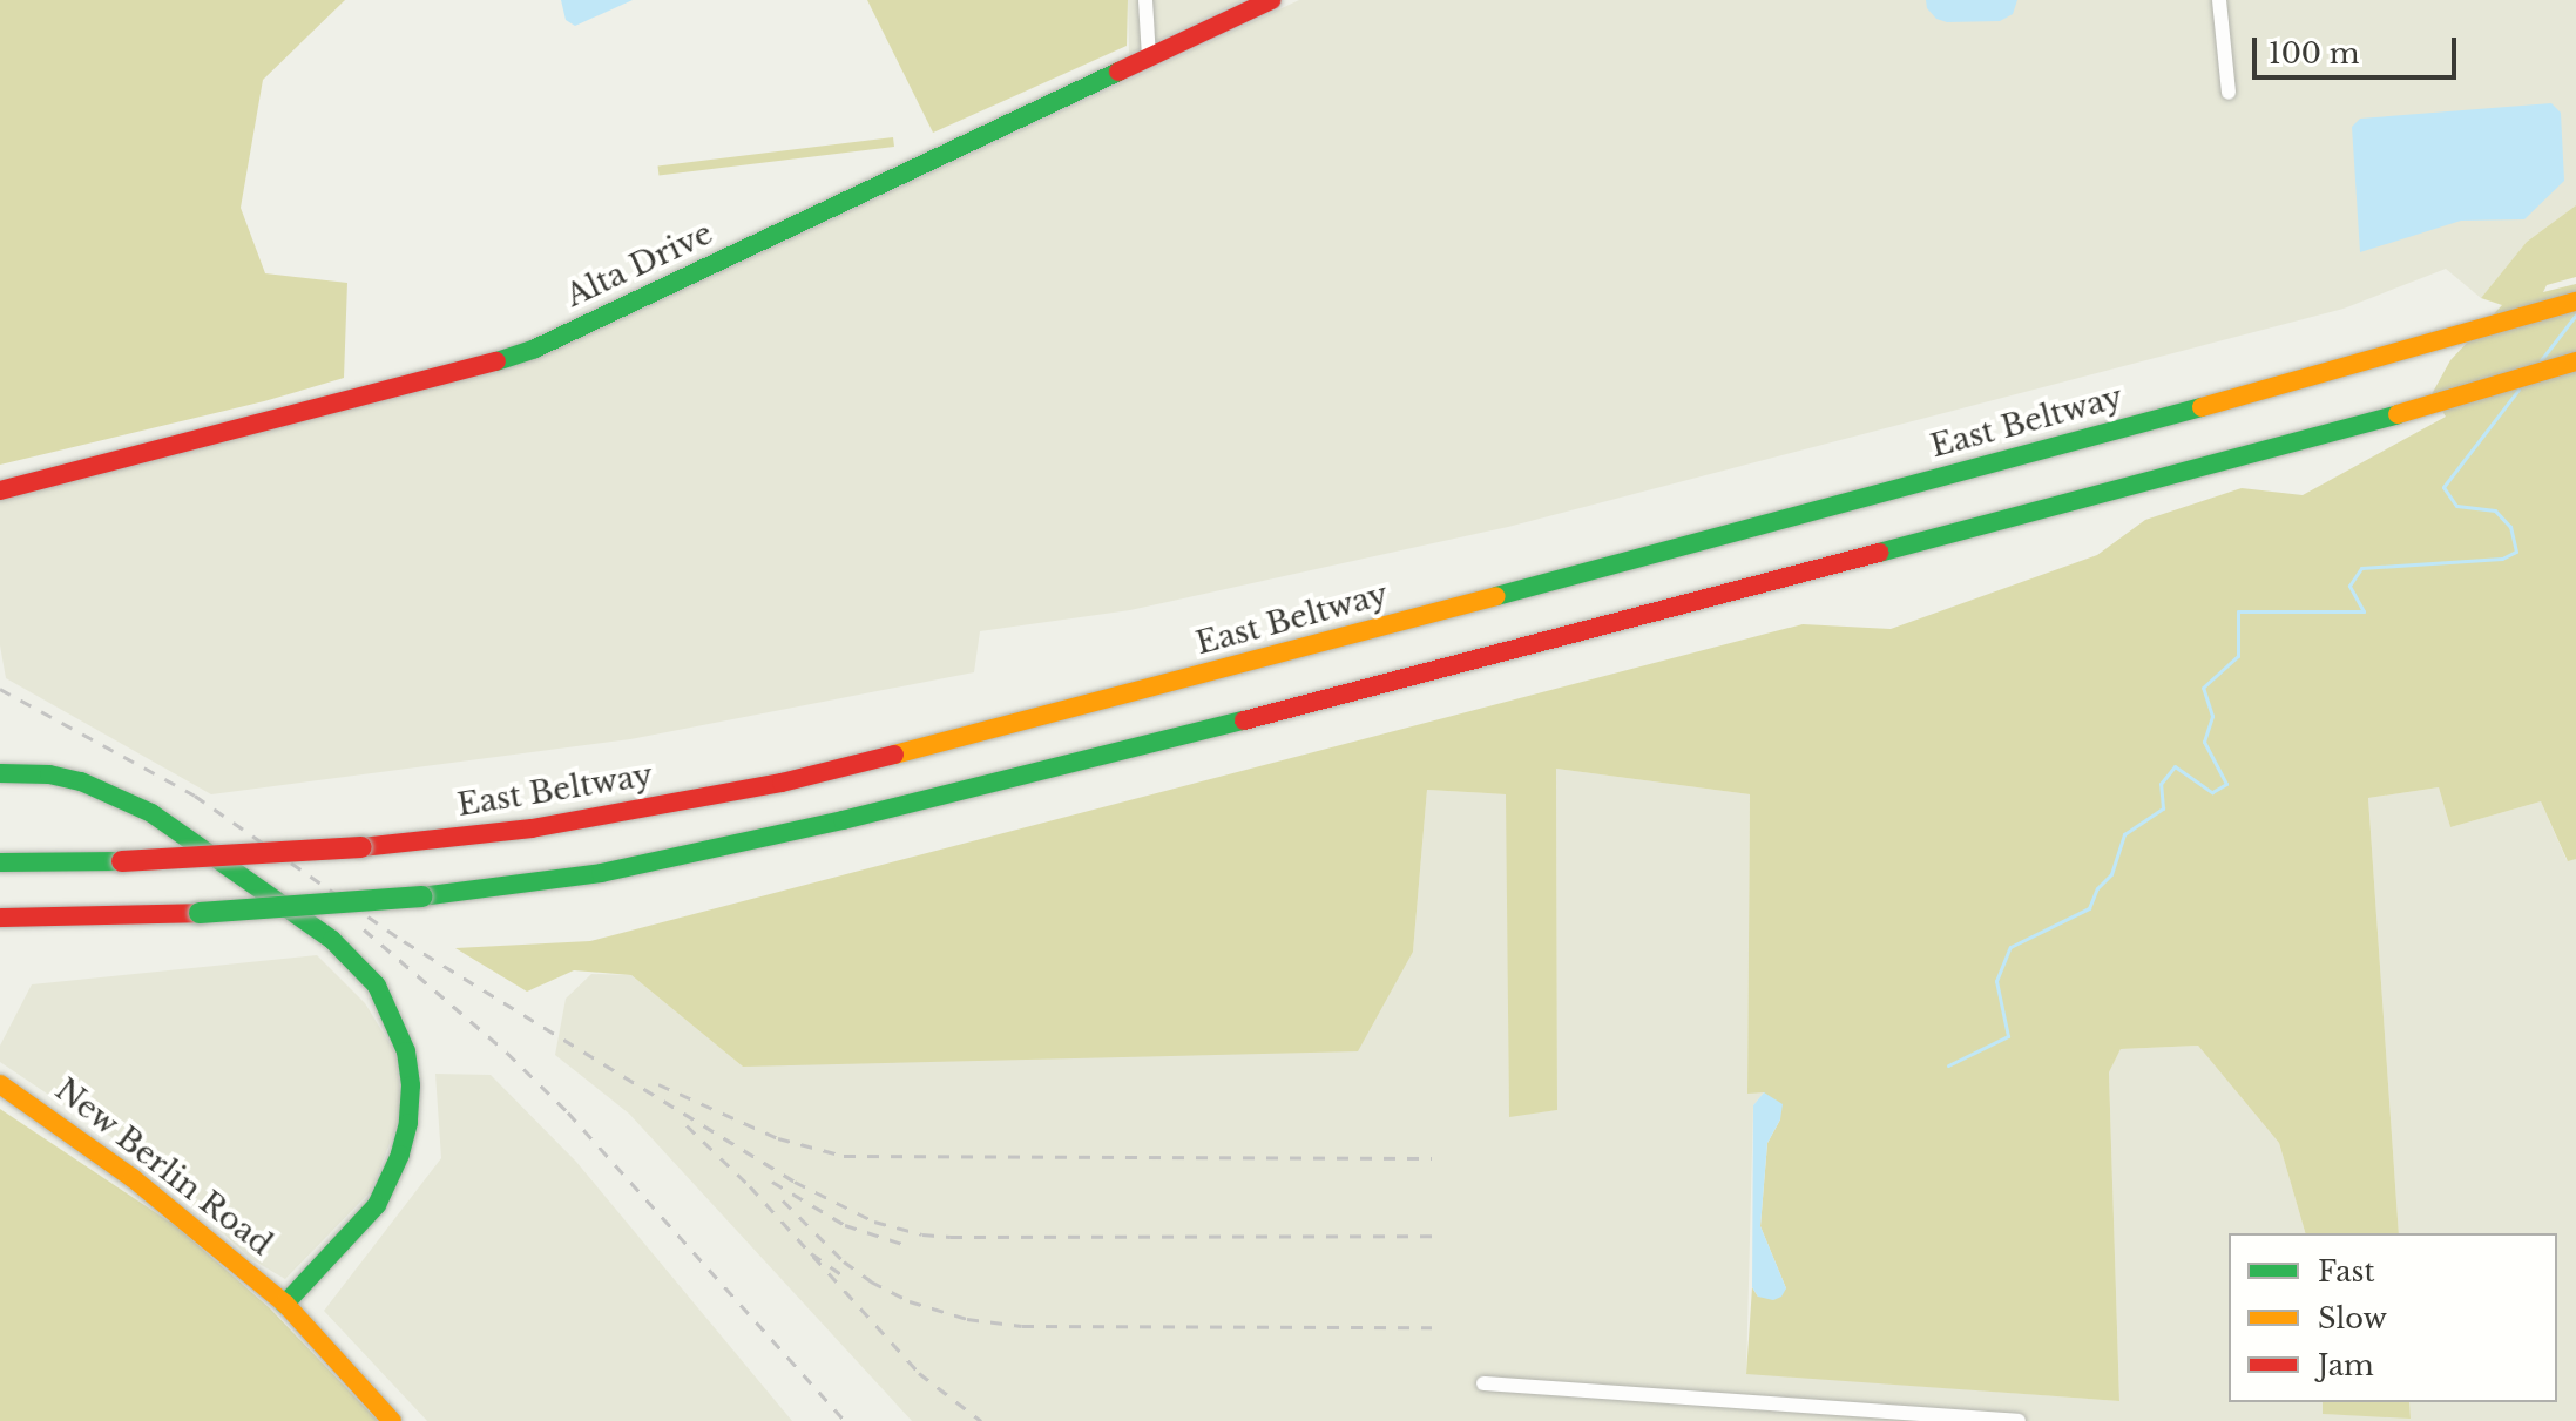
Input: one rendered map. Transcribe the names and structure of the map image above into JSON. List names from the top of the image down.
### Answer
{
  "streets": {
    "main road": ["Alta Drive", "East Beltway", "New Berlin Road"]
  },
  "legend": ["Fast", "Slow", "Jam"],
  "scale_bar": "100 m"
}
